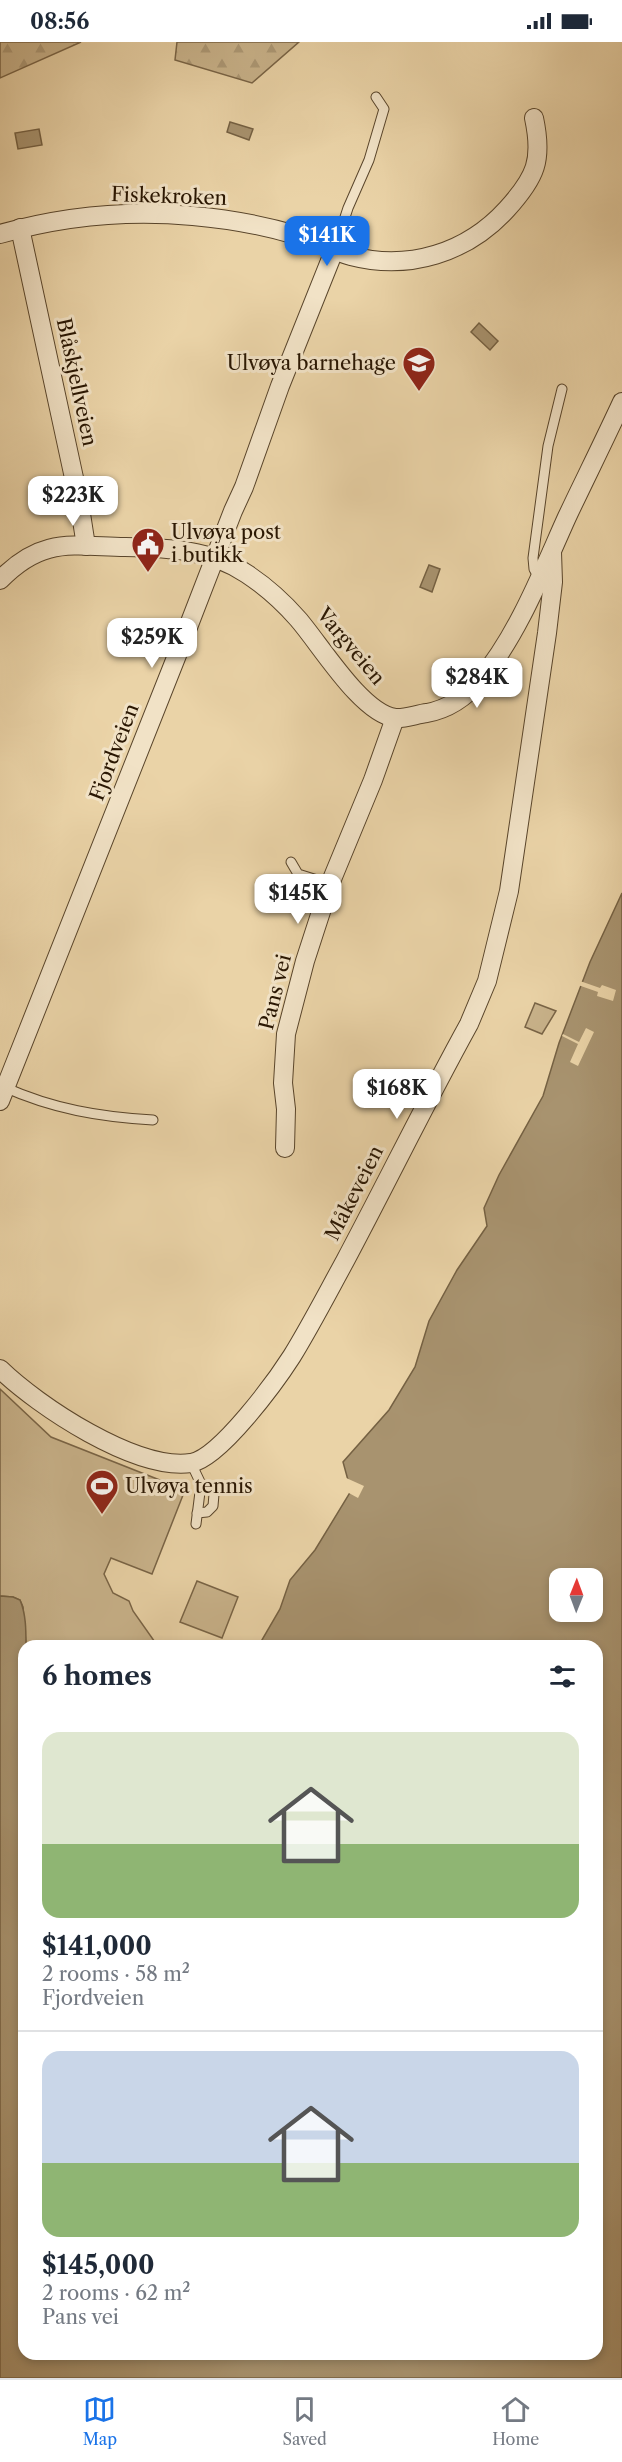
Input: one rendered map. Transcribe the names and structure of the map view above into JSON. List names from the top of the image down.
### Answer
{
  "streets": {
    "street": [
      "Fiskekroken",
      "Blåskjellveien",
      "Vargveien",
      "Fjordveien",
      "Pans vei",
      "Måkeveien"
    ]
  },
  "crossings": [
    ["Fiskekroken", "Blåskjellveien"],
    ["Fiskekroken", "Fjordveien"],
    ["Blåskjellveien", "Vargveien"],
    ["Vargveien", "Fjordveien"],
    ["Vargveien", "Pans vei"]
  ],
  "places": {
    "school or university": ["Ulvøya barnehage"],
    "public building": ["Ulvøya post i butikk"],
    "sports": ["Ulvøya tennis"]
  },
  "north": "top",
  "page": {
    "status": "08:56",
    "price": [
      "$141K",
      "$223K",
      "$259K",
      "$284K",
      "$145K",
      "$168K"
    ],
    "heading": "6 homes",
    "list": [
      {
        "name": "$141,000",
        "note": "2 rooms · 58 m² · Fjordveien"
      },
      {
        "name": "$145,000",
        "note": "2 rooms · 62 m² · Pans vei"
      }
    ],
    "tabs": ["Map", "Saved", "Home"]
  }
}
